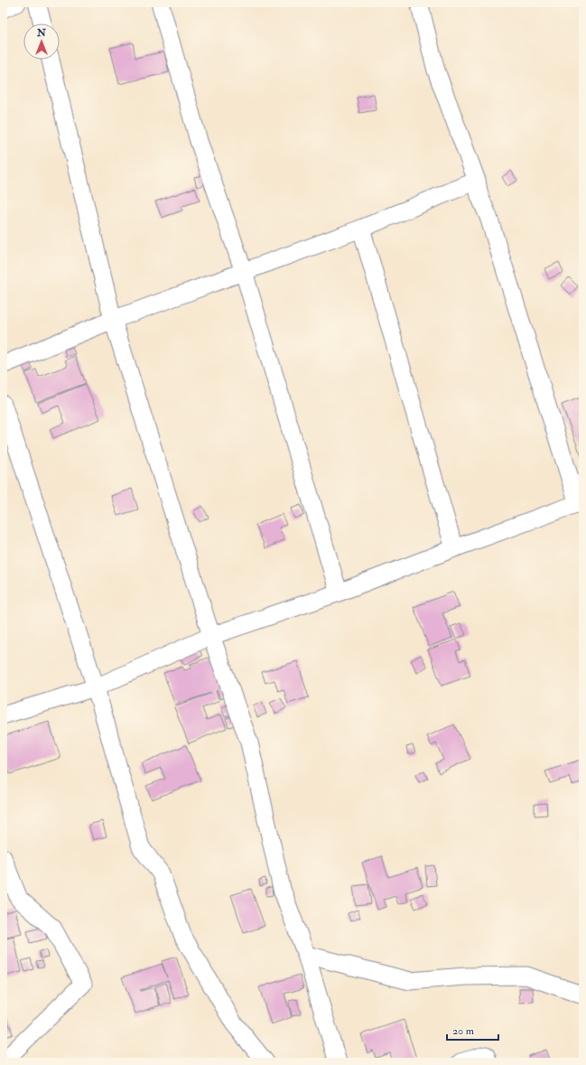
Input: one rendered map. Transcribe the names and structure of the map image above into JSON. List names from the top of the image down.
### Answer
{
  "scale_bar": "20 m",
  "north": "top"
}
